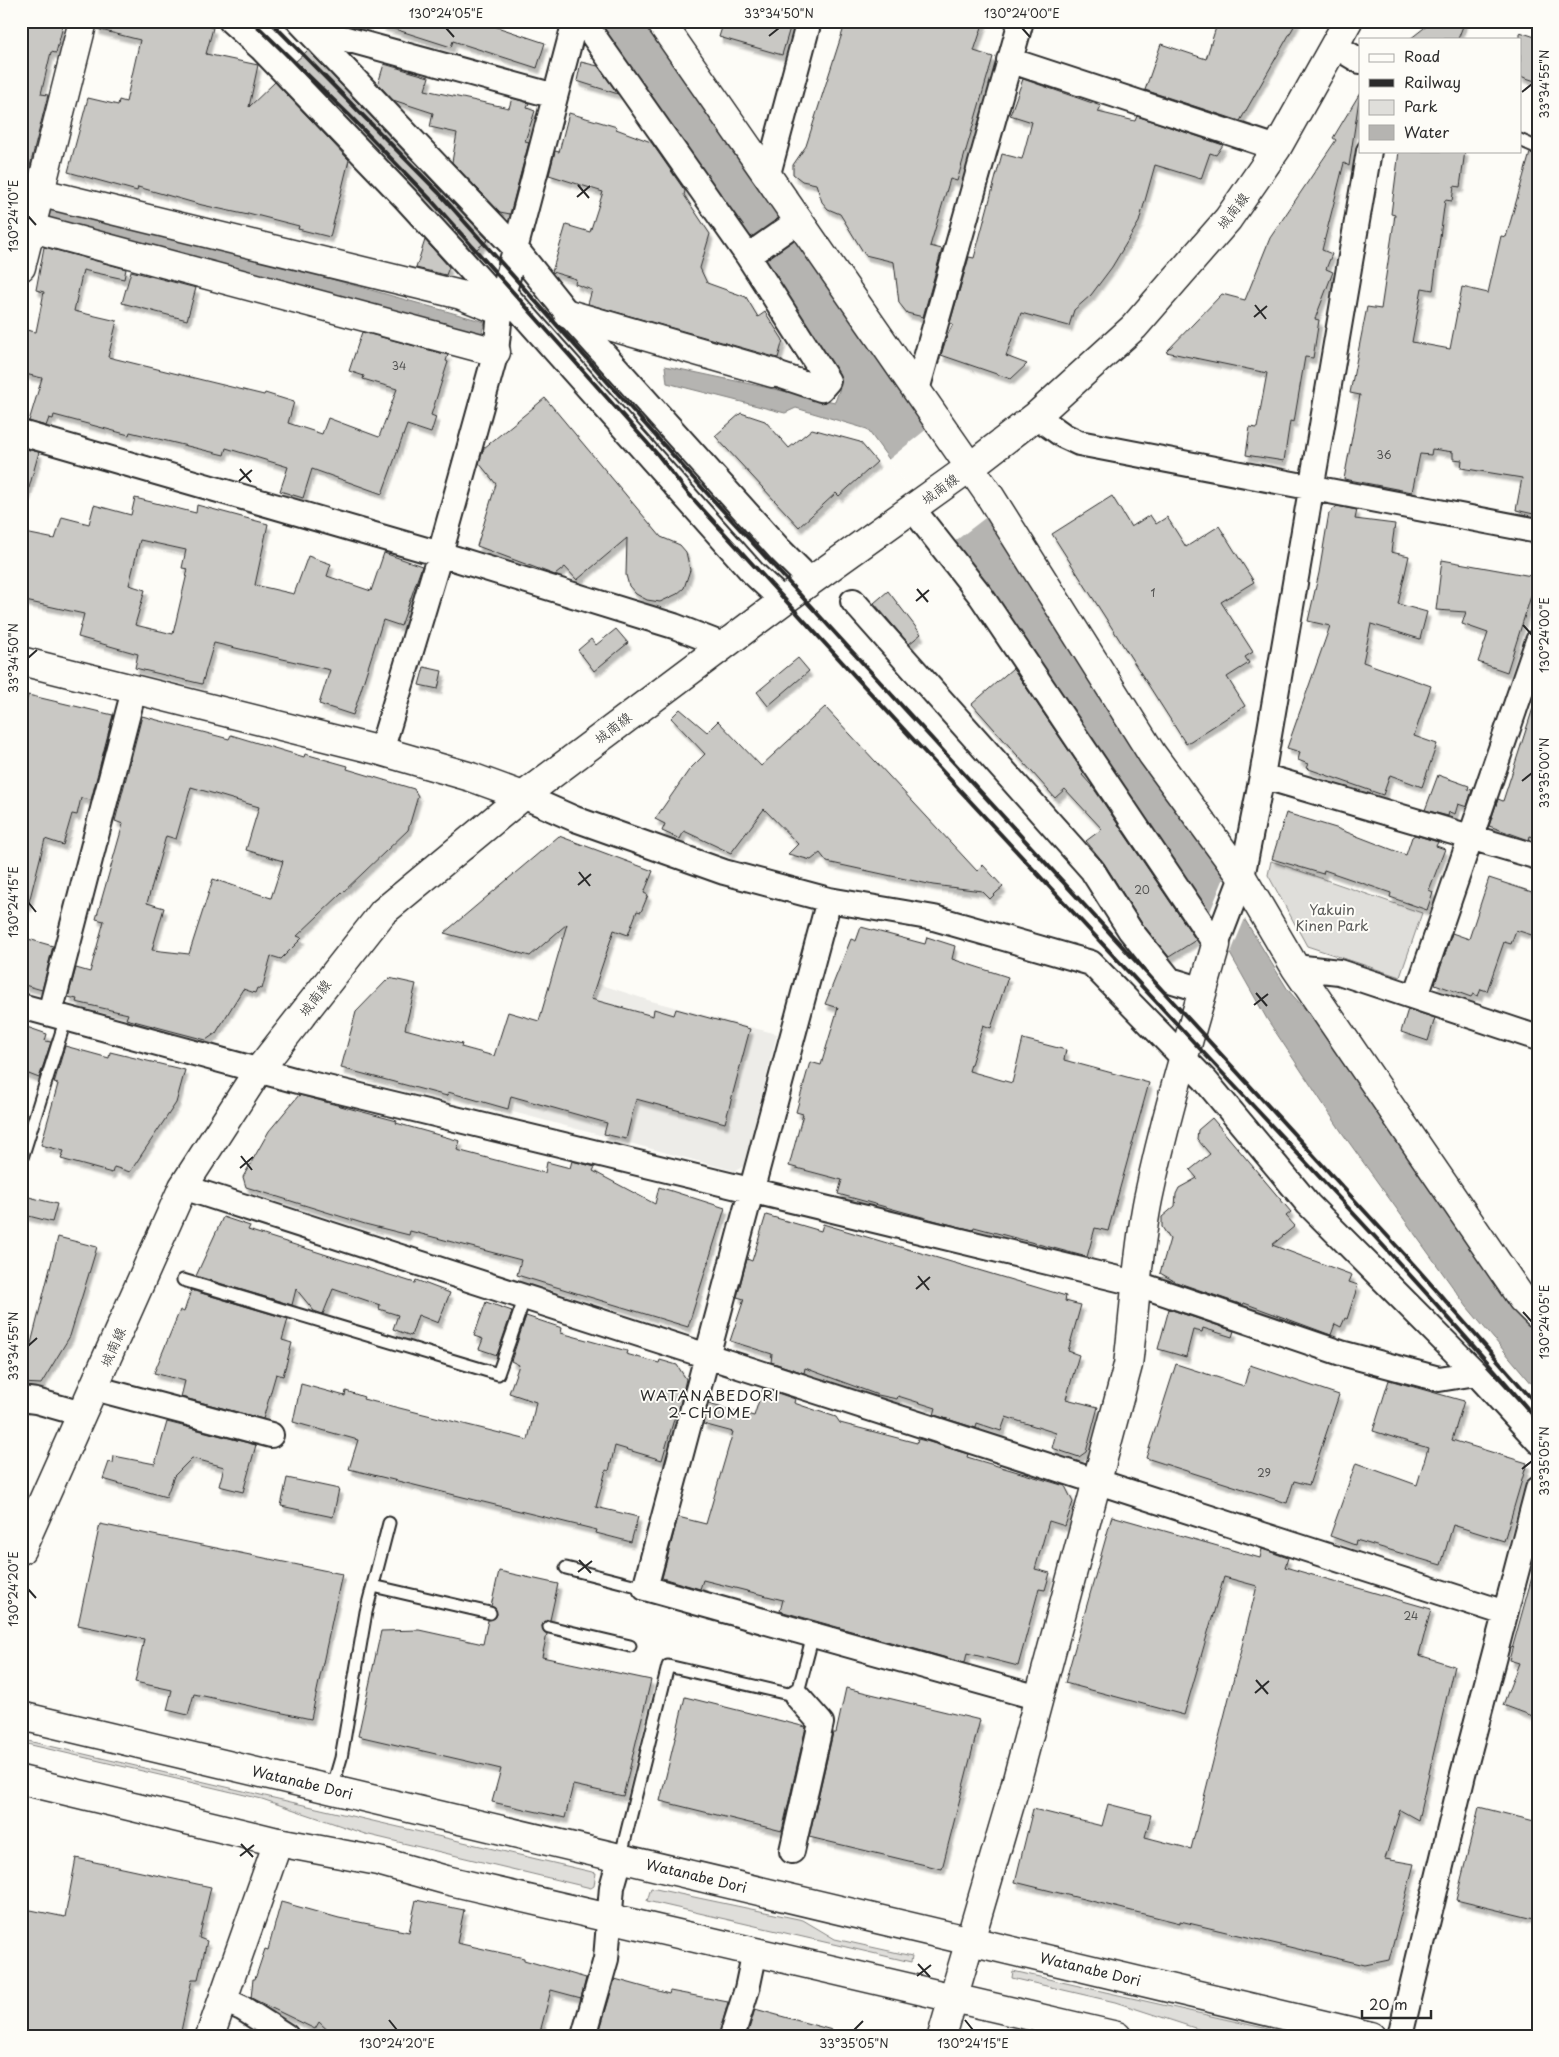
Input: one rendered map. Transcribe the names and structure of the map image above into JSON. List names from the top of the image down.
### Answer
{
  "streets": {
    "street": ["城南線", "Watanabe Dori"]
  },
  "districts": ["WATANABEDORI 2-CHOME"],
  "parks": ["Yakuin Kinen Park"],
  "house_numbers": [
    "34",
    "36",
    "1",
    "20",
    "29",
    "24"
  ],
  "legend": [
    "Road",
    "Railway",
    "Park",
    "Water"
  ],
  "scale_bar": "20 m",
  "coordinates": [
    "130°24'05\"E",
    "33°34'50\"N",
    "130°24'00\"E",
    "33°34'55\"N",
    "130°24'10\"E",
    "33°35'00\"N",
    "130°24'15\"E",
    "33°35'05\"N",
    "130°24'20\"E"
  ]
}
